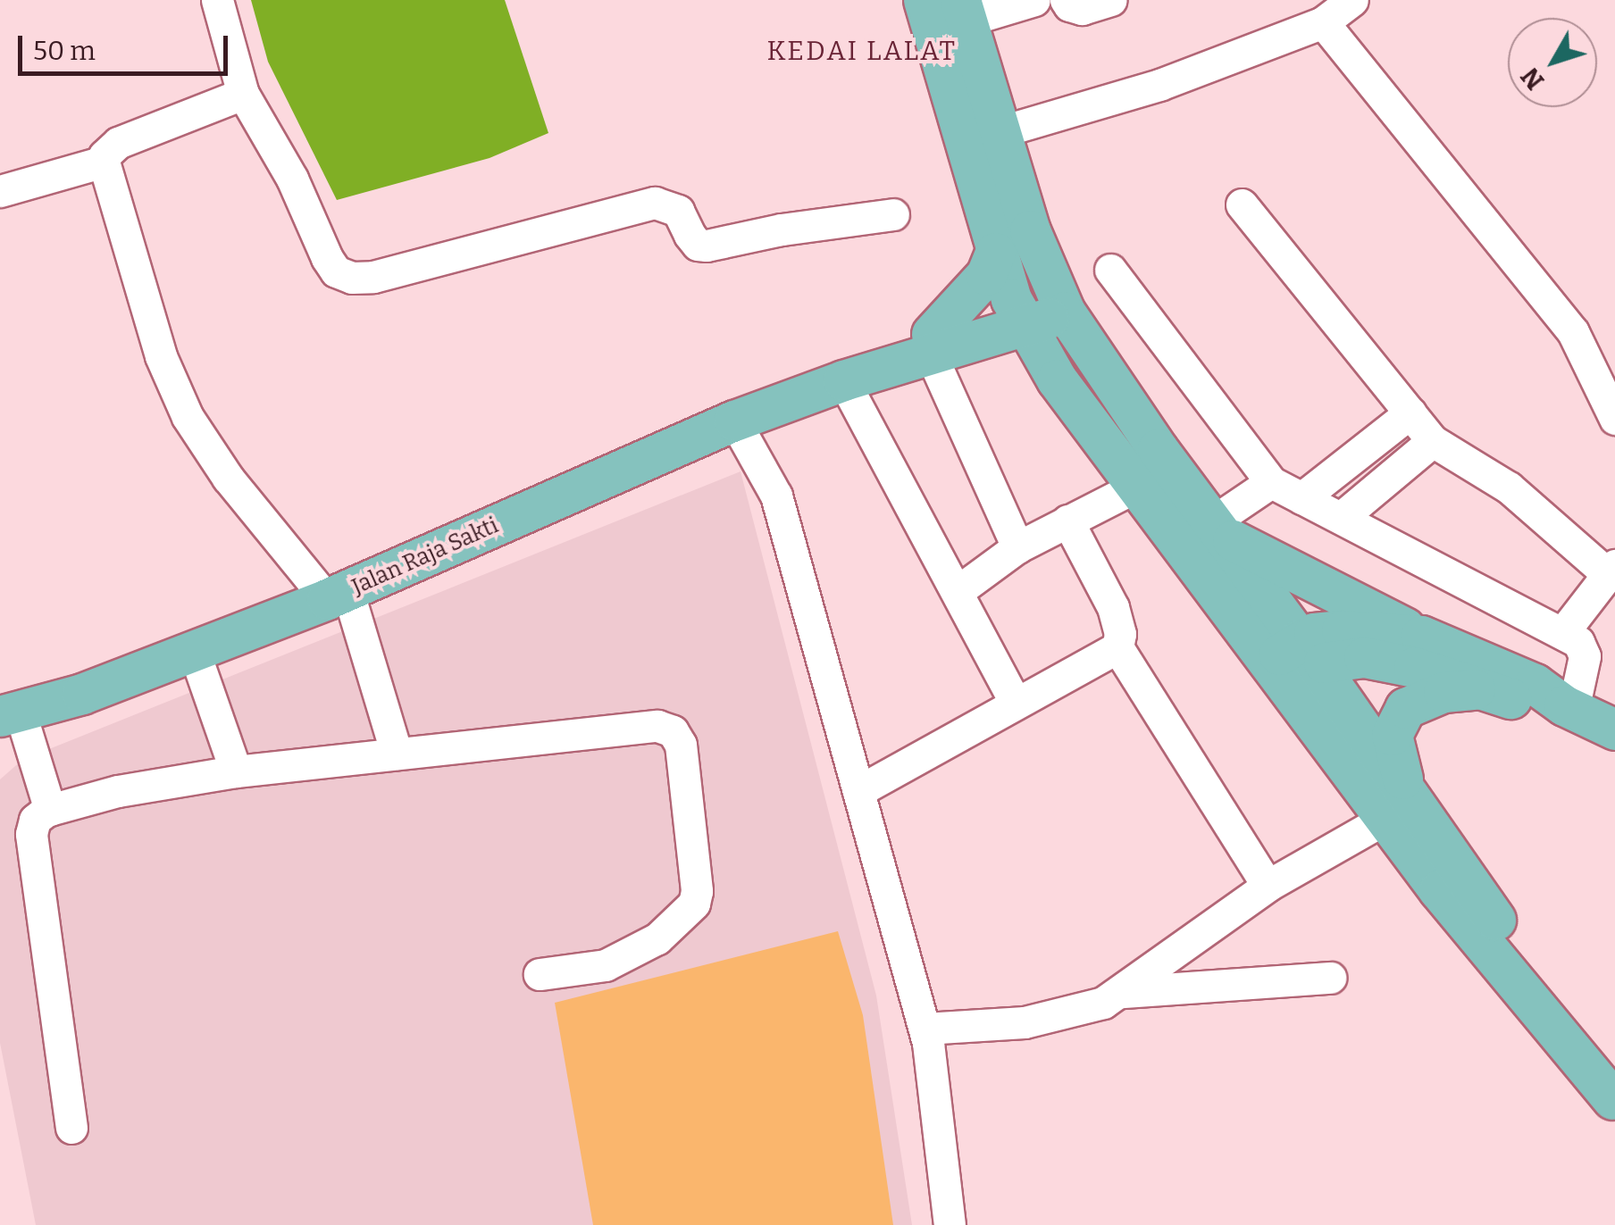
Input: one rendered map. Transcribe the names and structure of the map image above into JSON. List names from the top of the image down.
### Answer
{
  "streets": {
    "main road": ["Jalan Raja Sakti"]
  },
  "districts": ["KEDAI LALAT"],
  "scale_bar": "50 m",
  "north": "bottom left"
}
